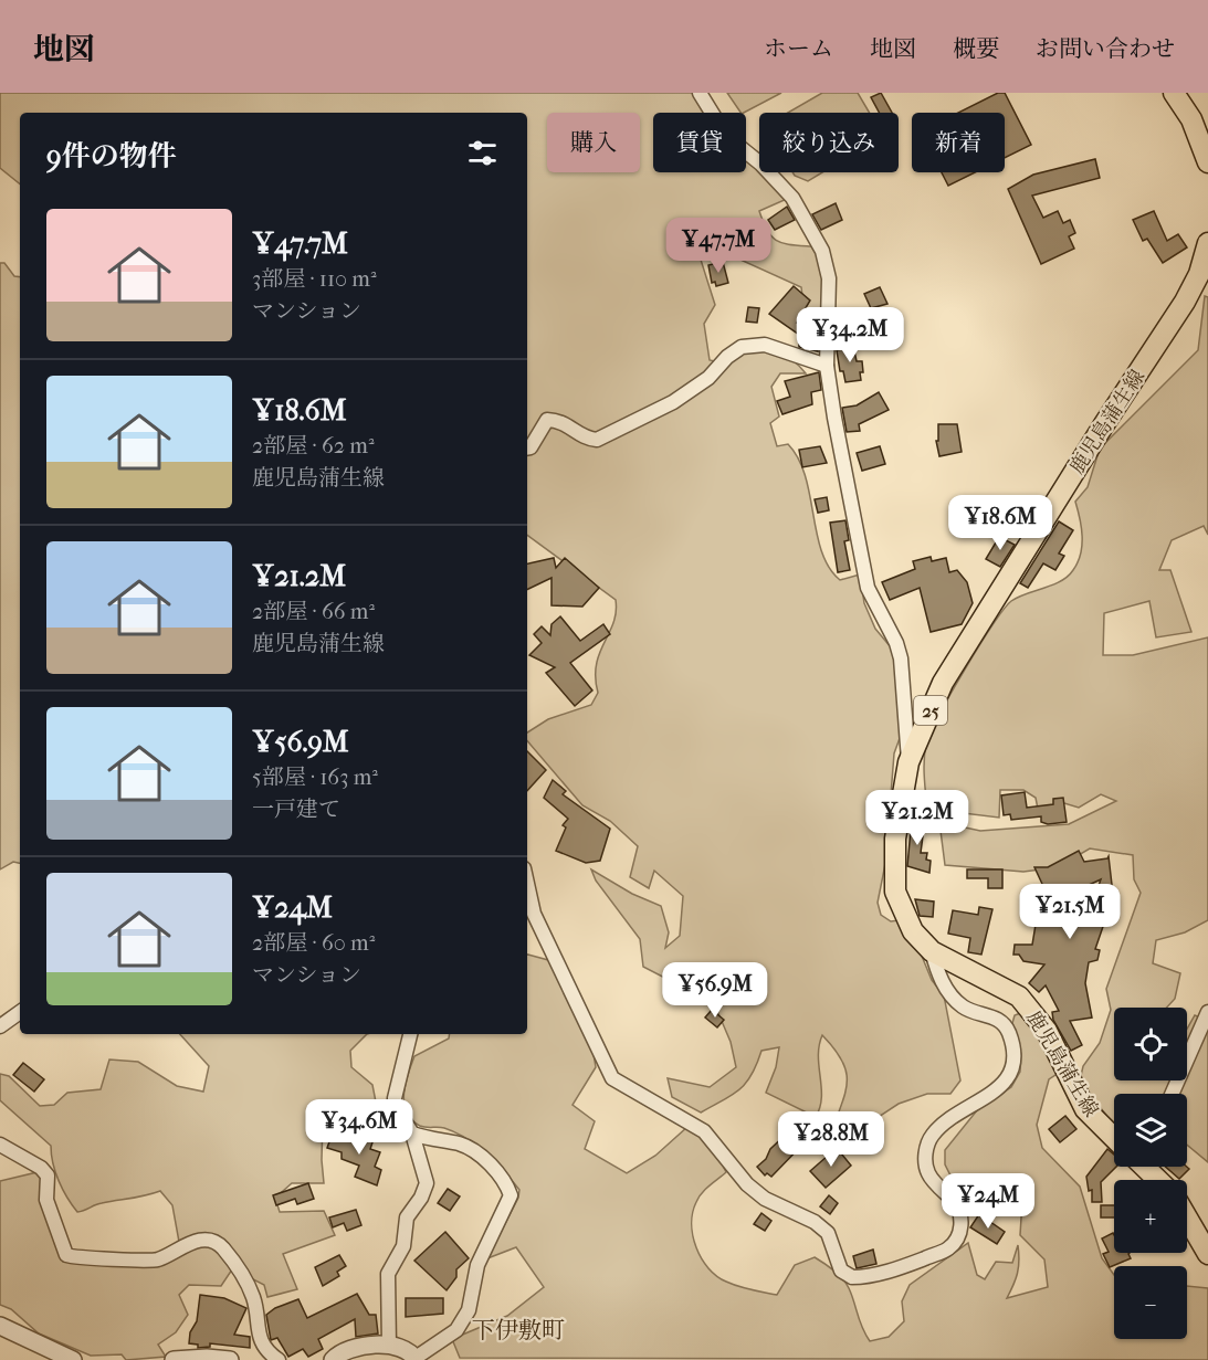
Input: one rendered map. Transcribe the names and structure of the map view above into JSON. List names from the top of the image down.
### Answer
{
  "streets": {
    "main road": ["鹿児島蒲生線", "25"]
  },
  "districts": ["下伊敷町"],
  "page": {
    "header": "地図",
    "nav": [
      "ホーム",
      "地図",
      "概要",
      "お問い合わせ"
    ],
    "chip": [
      "購入",
      "賃貸",
      "絞り込み",
      "新着"
    ],
    "heading": "9件の物件",
    "list": [
      {
        "name": "¥47.7M",
        "note": "3部屋 · 110 m² · マンション"
      },
      {
        "name": "¥18.6M",
        "note": "2部屋 · 62 m² · 鹿児島蒲生線"
      },
      {
        "name": "¥21.2M",
        "note": "2部屋 · 66 m² · 鹿児島蒲生線"
      },
      {
        "name": "¥56.9M",
        "note": "5部屋 · 163 m² · 一戸建て"
      },
      {
        "name": "¥24M",
        "note": "2部屋 · 60 m² · マンション"
      }
    ],
    "price": [
      "¥47.7M",
      "¥34.2M",
      "¥18.6M",
      "¥21.2M",
      "¥21.5M",
      "¥56.9M",
      "¥34.6M",
      "¥28.8M",
      "¥24M"
    ],
    "map_buttons": ["+", "−"]
  }
}
